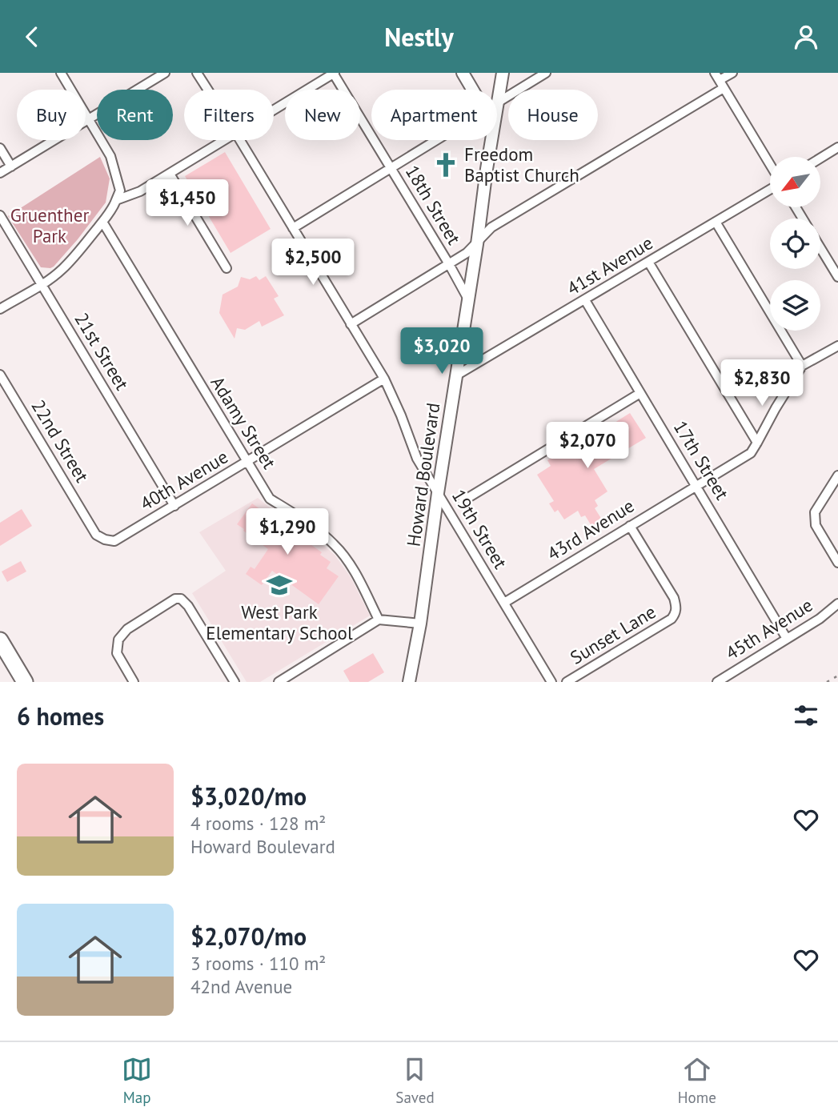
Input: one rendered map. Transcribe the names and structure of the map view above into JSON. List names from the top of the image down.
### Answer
{
  "streets": {
    "main road": ["Howard Boulevard"],
    "street": [
      "18th Street",
      "41st Avenue",
      "21st Street",
      "Adamy Street",
      "22nd Street",
      "17th Street",
      "40th Avenue",
      "19th Street",
      "43rd Avenue",
      "45th Avenue",
      "Sunset Lane"
    ]
  },
  "crossings": [
    ["18th Street", "Howard Boulevard"],
    ["41st Avenue", "17th Street"],
    ["41st Avenue", "Howard Boulevard"],
    ["21st Street", "40th Avenue"],
    ["Adamy Street", "40th Avenue"],
    ["22nd Street", "40th Avenue"],
    ["17th Street", "43rd Avenue"],
    ["17th Street", "45th Avenue"],
    ["Howard Boulevard", "19th Street"],
    ["40th Avenue", "19th Street"],
    ["19th Street", "43rd Avenue"],
    ["43rd Avenue", "Sunset Lane"]
  ],
  "parks": ["Gruenther Park"],
  "places": {
    "church": ["Freedom Baptist Church"],
    "school or university": ["West Park Elementary School"]
  },
  "north": "bottom left",
  "page": {
    "header": "Nestly",
    "chip": [
      "Buy",
      "Rent",
      "Filters",
      "New",
      "Apartment",
      "House"
    ],
    "price": [
      "$1,450",
      "$2,500",
      "$3,020",
      "$2,830",
      "$2,070",
      "$1,290"
    ],
    "heading": "6 homes",
    "list": [
      {
        "name": "$3,020/mo",
        "note": "4 rooms · 128 m² · Howard Boulevard"
      },
      {
        "name": "$2,070/mo",
        "note": "3 rooms · 110 m² · 42nd Avenue"
      }
    ],
    "tabs": ["Map", "Saved", "Home"]
  }
}
